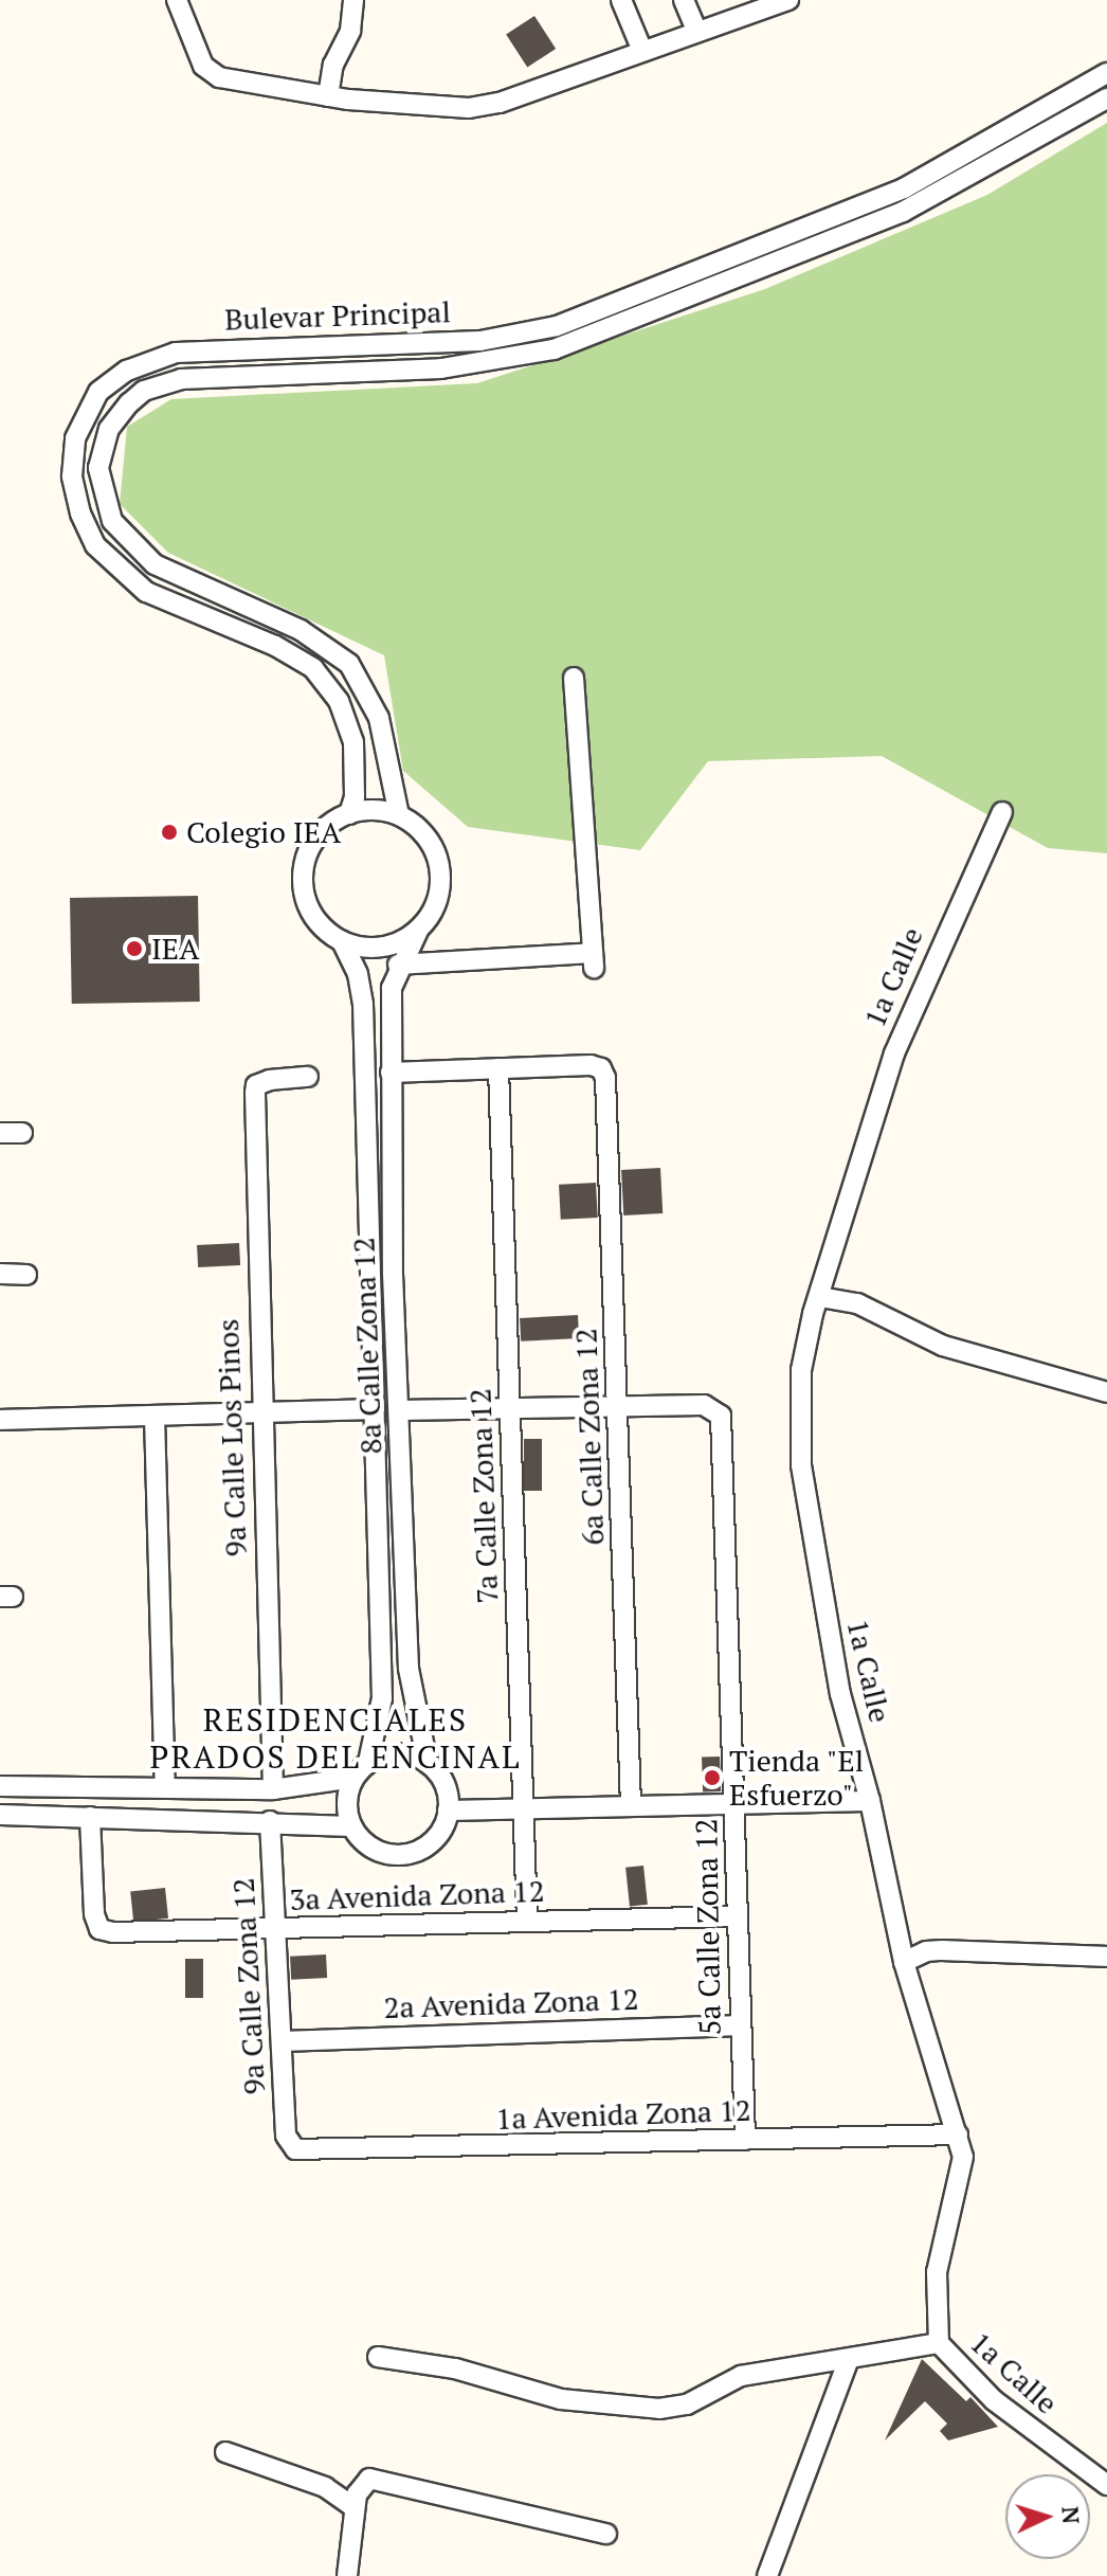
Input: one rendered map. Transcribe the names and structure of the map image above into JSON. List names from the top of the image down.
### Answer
{
  "streets": {
    "street": [
      "Bulevar Principal",
      "1a Calle",
      "8a Calle Zona 12",
      "6a Calle Zona 12",
      "9a Calle Los Pinos",
      "7a Calle Zona 12",
      "3a Avenida Zona 12",
      "5a Calle Zona 12",
      "9a Calle Zona 12",
      "2a Avenida Zona 12",
      "1a Avenida Zona 12"
    ]
  },
  "crossings": [
    ["Bulevar Principal", "8a Calle Zona 12"],
    ["1a Calle", "1a Avenida Zona 12"],
    ["6a Calle Zona 12", "7a Calle Zona 12"],
    ["6a Calle Zona 12", "5a Calle Zona 12"],
    ["7a Calle Zona 12", "3a Avenida Zona 12"],
    ["3a Avenida Zona 12", "5a Calle Zona 12"],
    ["3a Avenida Zona 12", "9a Calle Zona 12"],
    ["5a Calle Zona 12", "2a Avenida Zona 12"],
    ["5a Calle Zona 12", "1a Avenida Zona 12"],
    ["9a Calle Zona 12", "2a Avenida Zona 12"],
    ["9a Calle Zona 12", "1a Avenida Zona 12"]
  ],
  "districts": ["RESIDENCIALES PRADOS DEL ENCINAL"],
  "places": ["Colegio IEA", "IEA", "Tienda \"El Esfuerzo\""],
  "north": "right"
}
